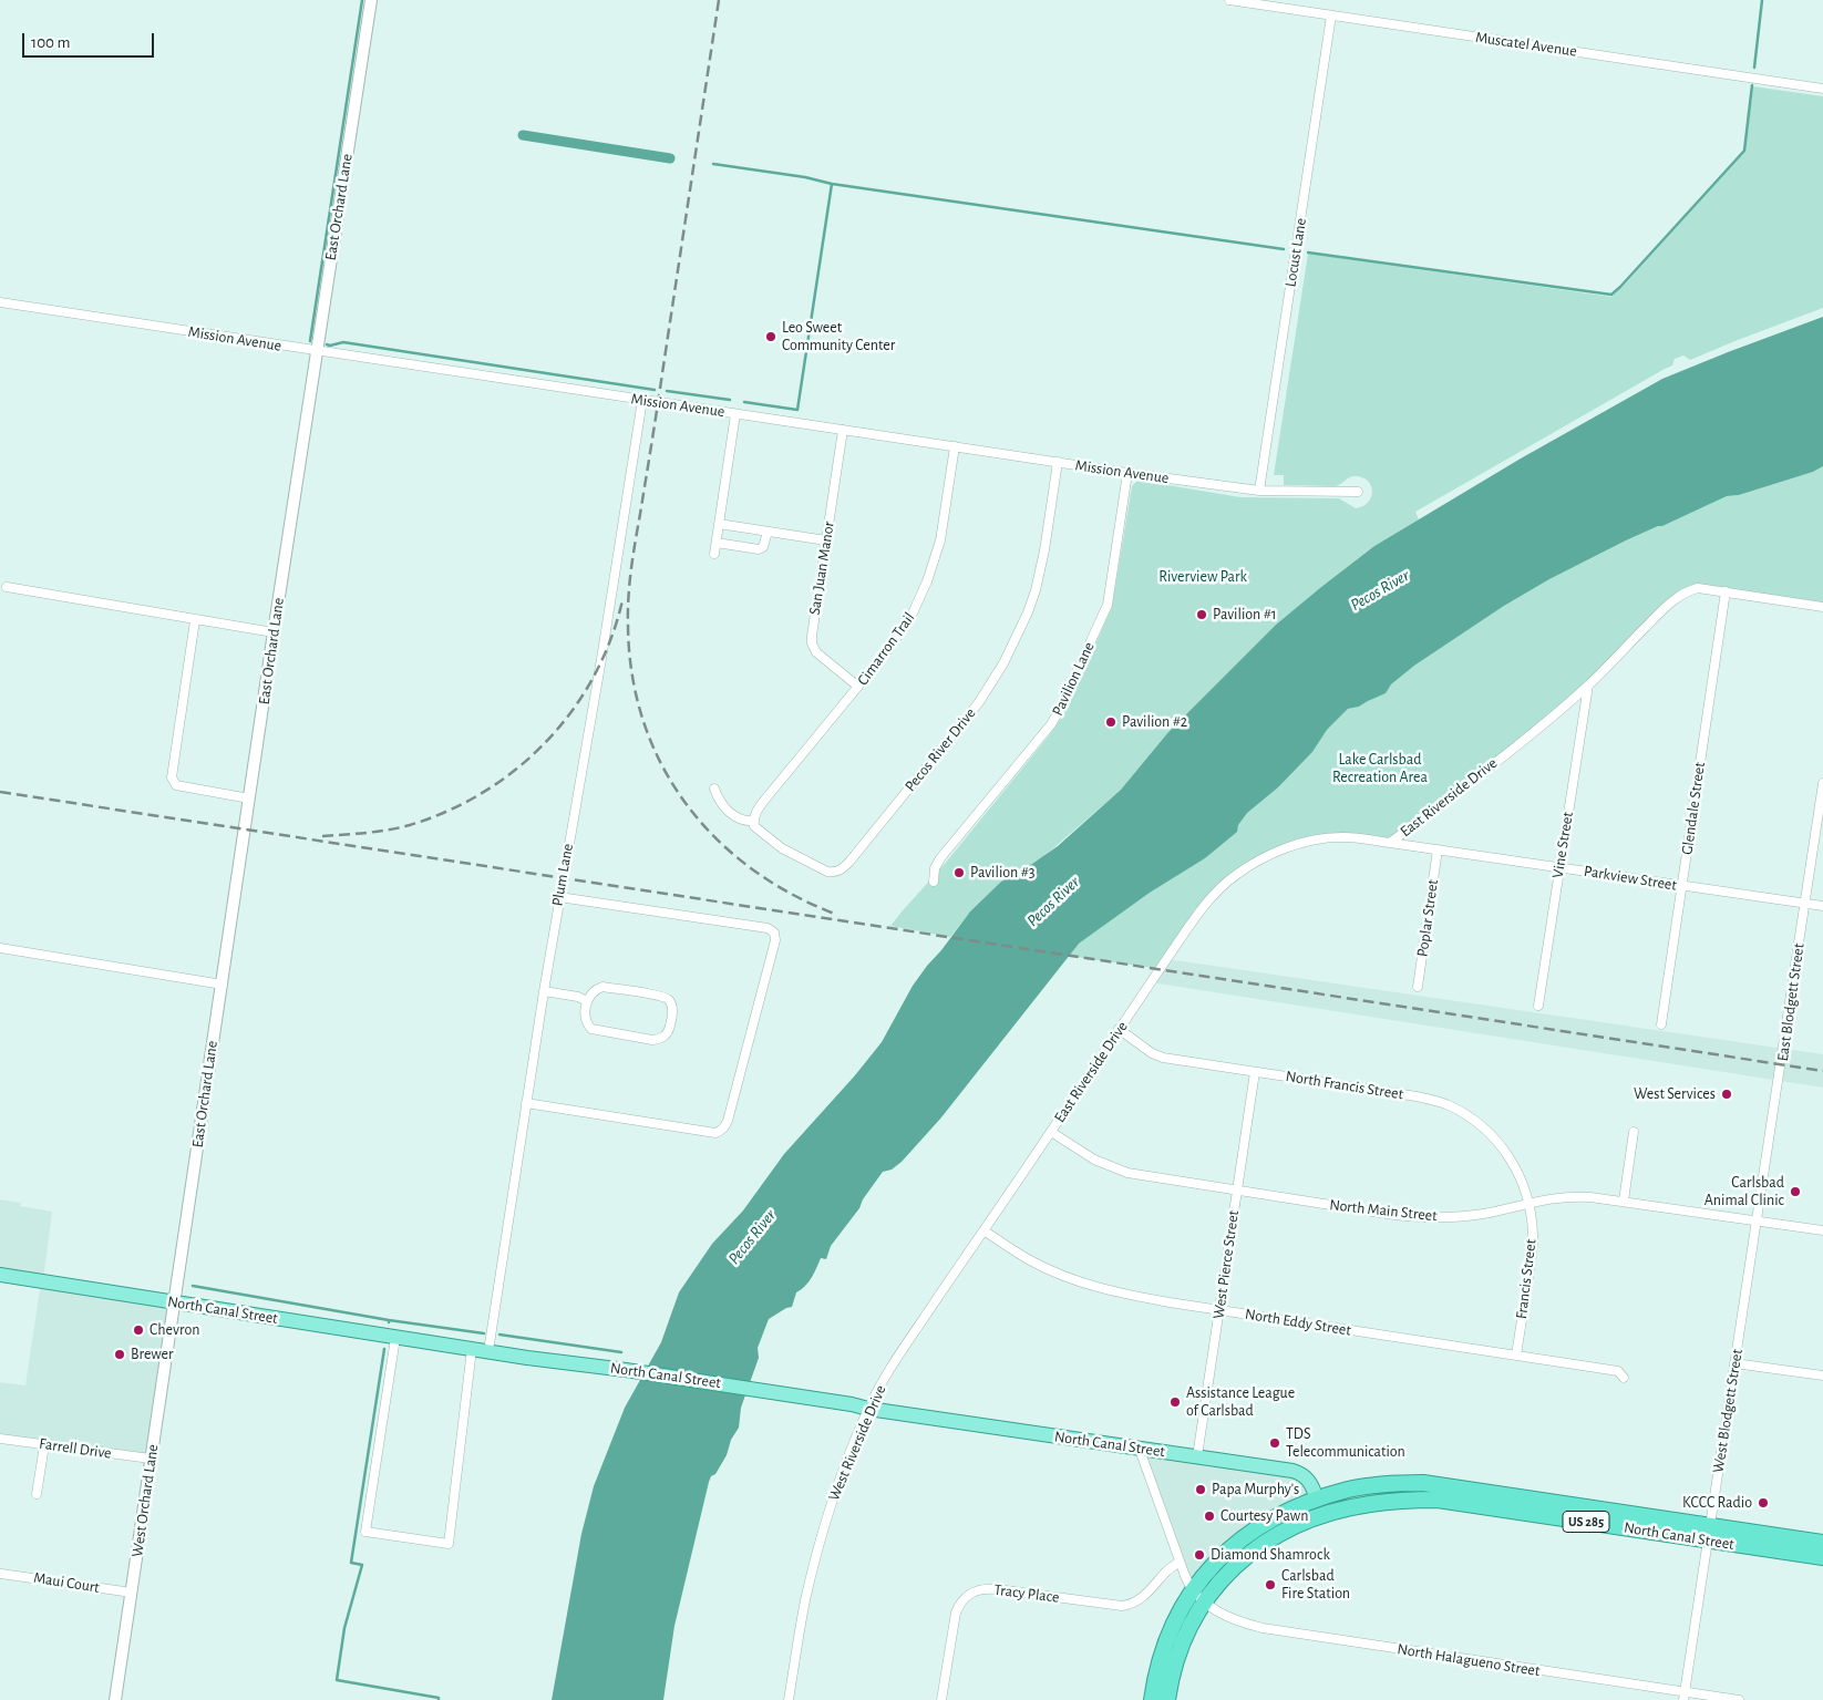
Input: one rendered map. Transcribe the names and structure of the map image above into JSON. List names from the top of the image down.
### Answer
{
  "streets": {
    "highway": ["North Canal Street", "US 285"],
    "street": [
      "Muscatel Avenue",
      "East Orchard Lane",
      "Locust Lane",
      "Mission Avenue",
      "San Juan Manor",
      "Cimarron Trail",
      "Pavilion Lane",
      "Pecos River Drive",
      "East Riverside Drive",
      "Glendale Street",
      "Vine Street",
      "Plum Lane",
      "Parkview Street",
      "Poplar Street",
      "East Blodgett Street",
      "North Francis Street",
      "North Main Street",
      "West Pierce Street",
      "Francis Street",
      "North Eddy Street",
      "West Blodgett Street",
      "West Riverside Drive",
      "Farrell Drive",
      "West Orchard Lane",
      "Maui Court",
      "Tracy Place",
      "North Halagueno Street"
    ]
  },
  "crossings": [
    ["Muscatel Avenue", "Locust Lane"],
    ["East Orchard Lane", "Mission Avenue"],
    ["East Orchard Lane", "North Canal Street"],
    ["East Orchard Lane", "West Orchard Lane"],
    ["Locust Lane", "Mission Avenue"],
    ["Mission Avenue", "San Juan Manor"],
    ["Mission Avenue", "Cimarron Trail"],
    ["Mission Avenue", "Pavilion Lane"],
    ["Mission Avenue", "Pecos River Drive"],
    ["Mission Avenue", "Plum Lane"],
    ["San Juan Manor", "Cimarron Trail"],
    ["Cimarron Trail", "Pecos River Drive"],
    ["East Riverside Drive", "Glendale Street"],
    ["East Riverside Drive", "Vine Street"],
    ["East Riverside Drive", "Parkview Street"],
    ["East Riverside Drive", "North Francis Street"],
    ["East Riverside Drive", "North Main Street"],
    ["East Riverside Drive", "West Riverside Drive"],
    ["Glendale Street", "Parkview Street"],
    ["Vine Street", "Parkview Street"],
    ["Plum Lane", "North Canal Street"],
    ["Parkview Street", "Poplar Street"],
    ["Parkview Street", "East Blodgett Street"],
    ["East Blodgett Street", "North Main Street"],
    ["East Blodgett Street", "West Blodgett Street"],
    ["North Francis Street", "North Main Street"],
    ["North Francis Street", "West Pierce Street"],
    ["North Francis Street", "Francis Street"],
    ["North Main Street", "West Pierce Street"],
    ["North Main Street", "Francis Street"],
    ["North Main Street", "West Blodgett Street"],
    ["North Main Street", "West Riverside Drive"],
    ["West Pierce Street", "North Canal Street"],
    ["West Pierce Street", "North Eddy Street"],
    ["Francis Street", "North Eddy Street"],
    ["North Canal Street", "West Blodgett Street"],
    ["North Canal Street", "West Riverside Drive"],
    ["North Canal Street", "West Orchard Lane"],
    ["North Canal Street", "US 285"],
    ["North Canal Street", "North Halagueno Street"],
    ["North Eddy Street", "West Riverside Drive"],
    ["West Blodgett Street", "North Halagueno Street"],
    ["Farrell Drive", "West Orchard Lane"],
    ["West Orchard Lane", "Maui Court"],
    ["US 285", "North Halagueno Street"]
  ],
  "water": ["Pecos River"],
  "parks": ["Riverview Park", "Lake Carlsbad Recreation Area"],
  "places": [
    "Leo Sweet Community Center",
    "Pavilion #1",
    "Pavilion #2",
    "Pavilion #3",
    "West Services",
    "Carlsbad Animal Clinic",
    "Chevron",
    "Brewer",
    "Assistance League of Carlsbad",
    "TDS Telecommunication",
    "Papa Murphy's",
    "KCCC Radio",
    "Courtesy Pawn",
    "Diamond Shamrock",
    "Carlsbad Fire Station"
  ],
  "scale_bar": "100 m"
}
